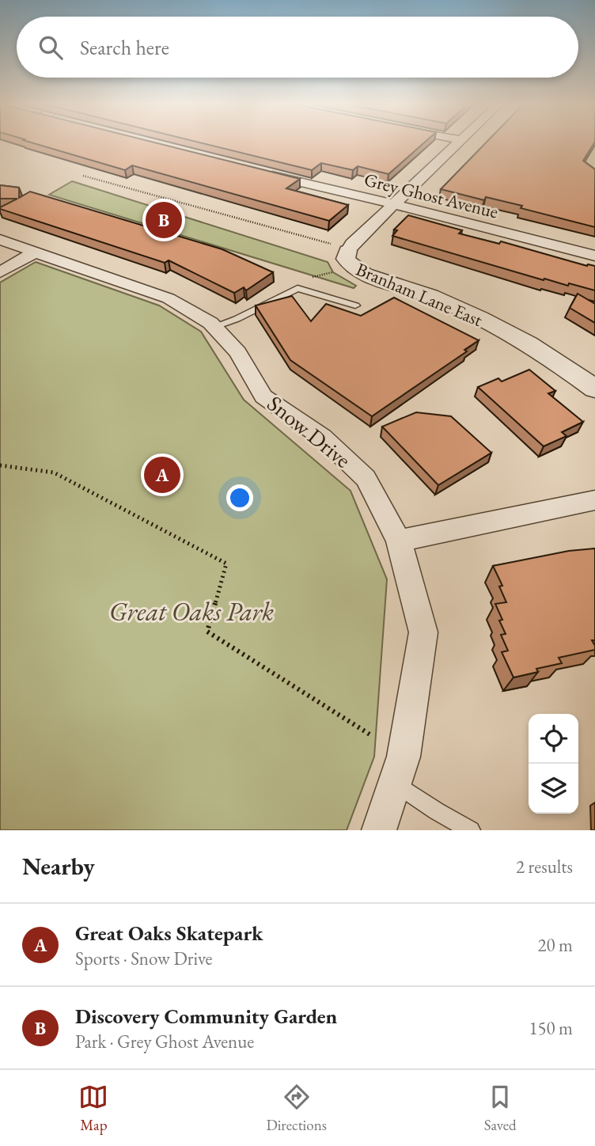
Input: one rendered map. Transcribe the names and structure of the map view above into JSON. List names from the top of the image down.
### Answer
{
  "streets": {
    "street": ["Grey Ghost Avenue", "Branham Lane East", "Snow Drive"]
  },
  "parks": ["Great Oaks Park"],
  "page": {
    "search": "Search here",
    "pins": ["B", "A"],
    "heading": ["Nearby", "2 results"],
    "list": [
      {
        "mark": "A",
        "name": "Great Oaks Skatepark",
        "note": "Sports · Snow Drive",
        "value": "20 m"
      },
      {
        "mark": "B",
        "name": "Discovery Community Garden",
        "note": "Park · Grey Ghost Avenue",
        "value": "150 m"
      }
    ],
    "nav": ["Map", "Directions", "Saved"]
  }
}
